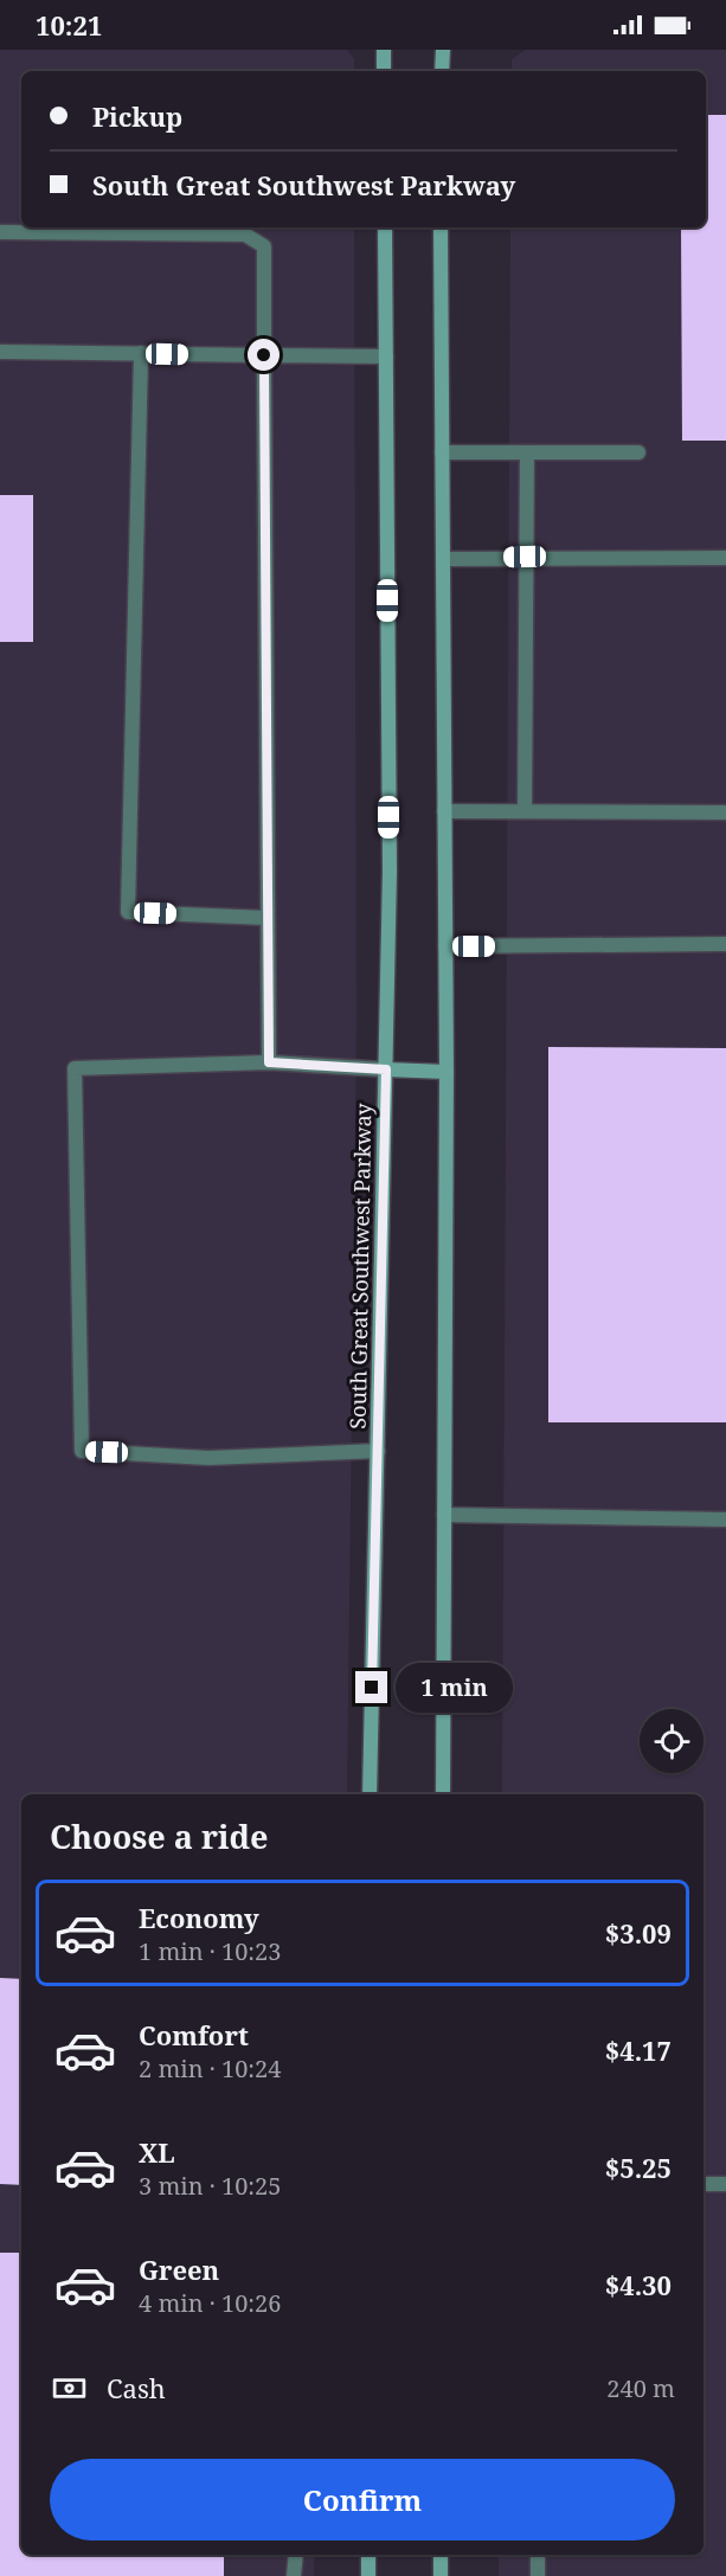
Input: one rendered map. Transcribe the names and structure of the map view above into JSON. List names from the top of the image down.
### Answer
{
  "streets": {
    "main road": ["South Great Southwest Parkway"]
  },
  "page": {
    "status": "10:21",
    "banner": ["Pickup", "South Great Southwest Parkway"],
    "bubble": "1 min",
    "heading": "Choose a ride",
    "list": [
      {
        "name": "Economy",
        "note": "1 min · 10:23",
        "value": "$3.09"
      },
      {
        "name": "Comfort",
        "note": "2 min · 10:24",
        "value": "$4.17"
      },
      {
        "name": "XL",
        "note": "3 min · 10:25",
        "value": "$5.25"
      },
      {
        "name": "Green",
        "note": "4 min · 10:26",
        "value": "$4.30"
      }
    ],
    "pay": ["Cash", "240 m"],
    "buttons": "Confirm"
  }
}
